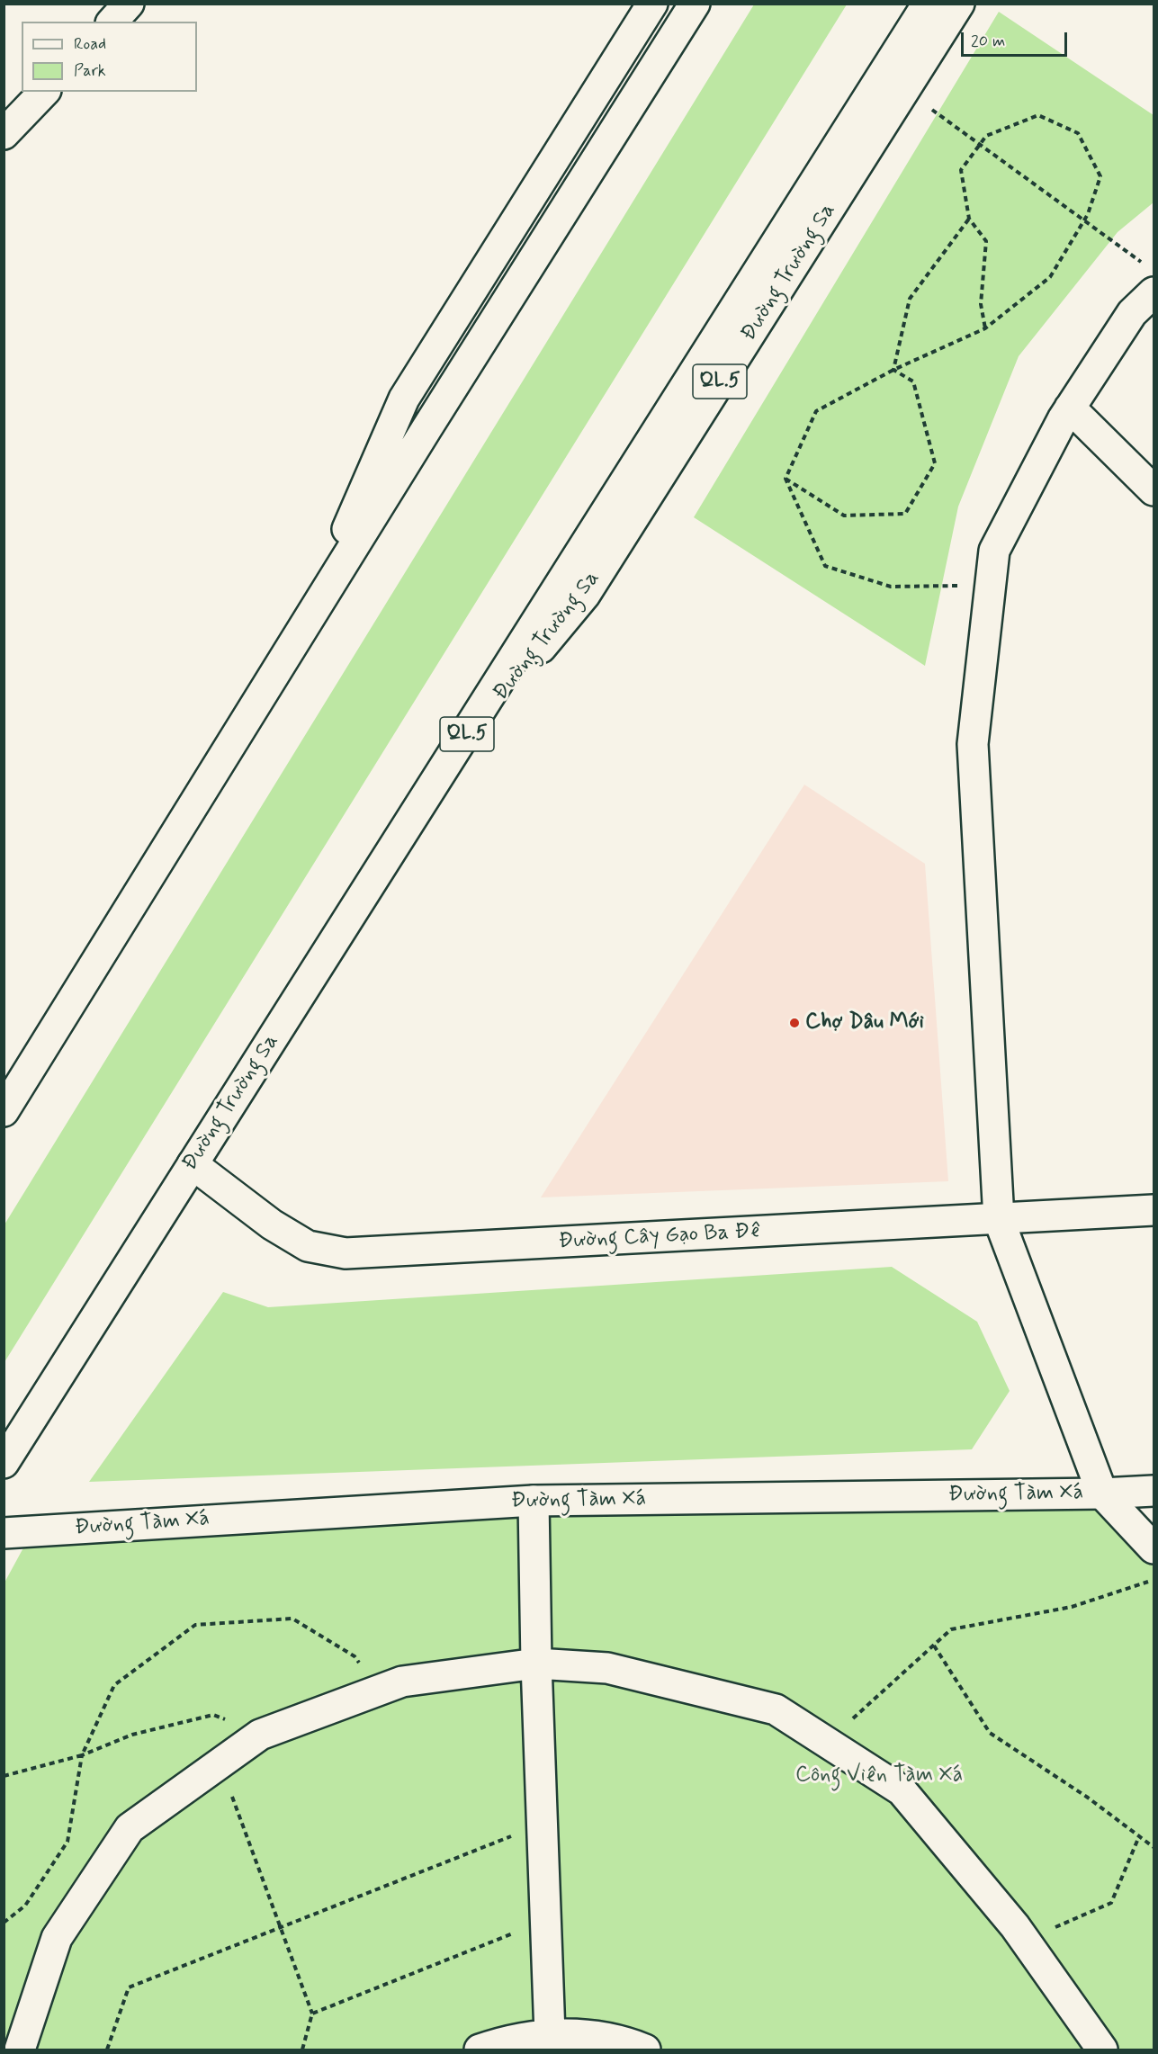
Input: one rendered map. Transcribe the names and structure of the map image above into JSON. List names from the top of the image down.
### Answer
{
  "streets": {
    "main road": [
      "Đường Trường Sa",
      "QL.5",
      "Đường Cây Gạo Ba Đê",
      "Đường Tàm Xá"
    ]
  },
  "crossings": [
    ["Đường Trường Sa", "Đường Cây Gạo Ba Đê"]
  ],
  "parks": ["Công Viên Tàm Xá"],
  "places": ["Chợ Dâu Mới"],
  "legend": ["Road", "Park"],
  "scale_bar": "20 m"
}
